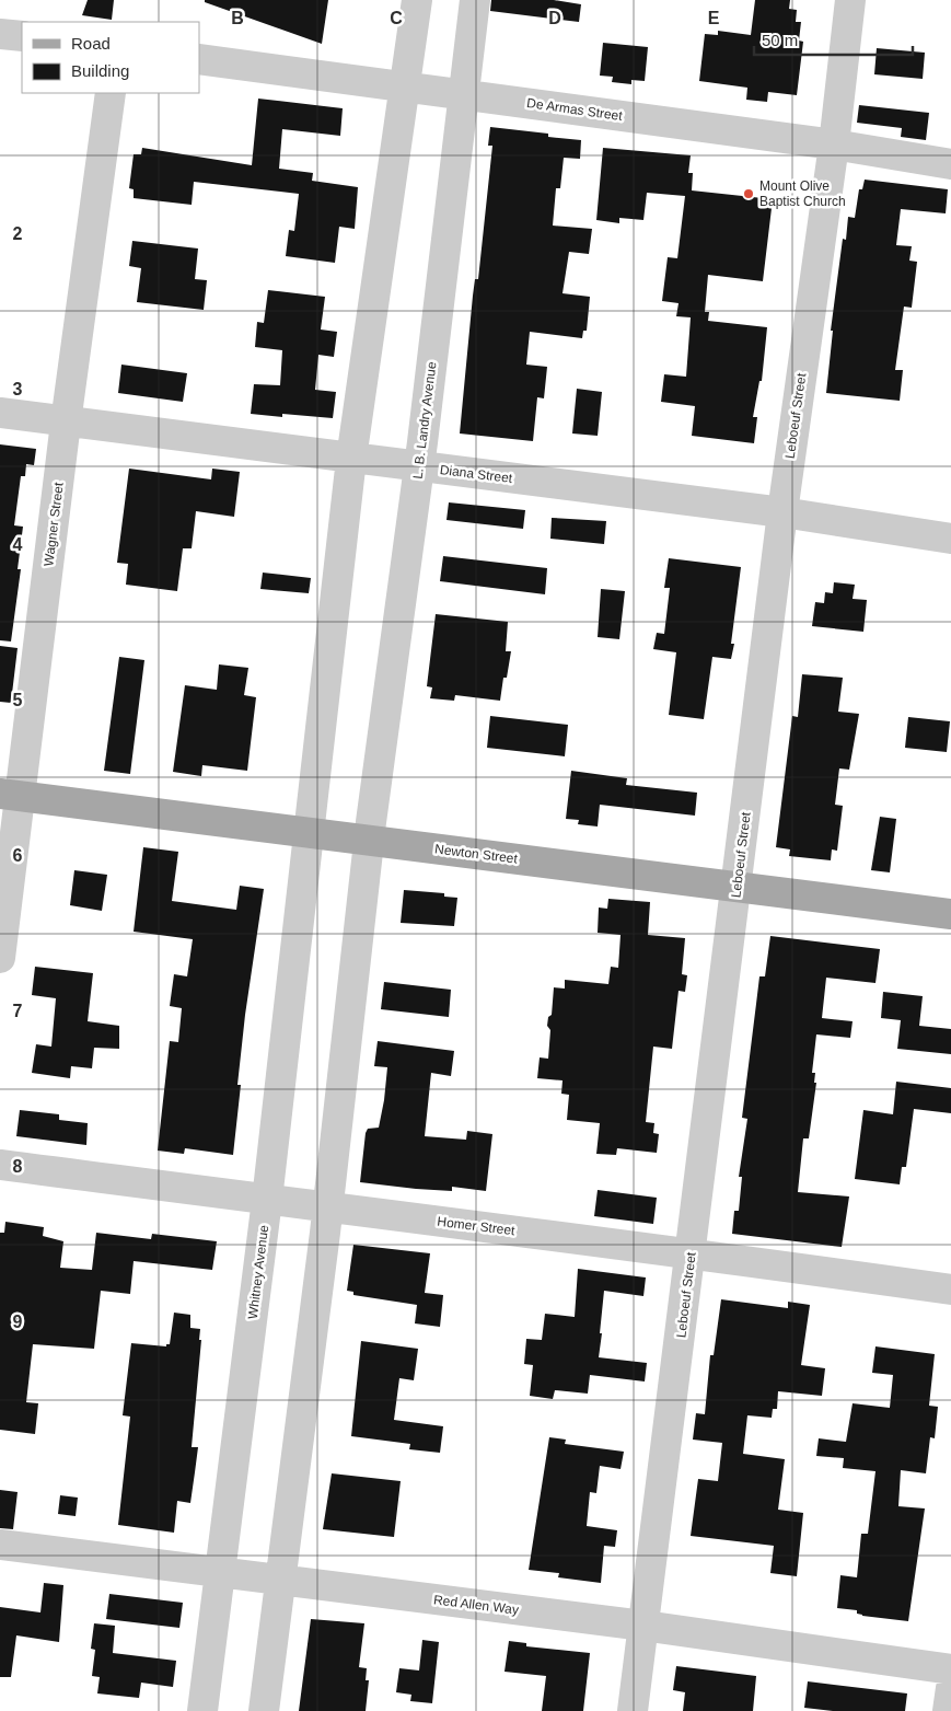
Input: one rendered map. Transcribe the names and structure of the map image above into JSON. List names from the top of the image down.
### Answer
{
  "streets": {
    "main road": ["Newton Street"],
    "street": [
      "De Armas Street",
      "Leboeuf Street",
      "L. B. Landry Avenue",
      "Diana Street",
      "Wagner Street",
      "Homer Street",
      "Whitney Avenue",
      "Red Allen Way"
    ]
  },
  "crossings": [
    ["De Armas Street", "Leboeuf Street"],
    ["De Armas Street", "L. B. Landry Avenue"],
    ["Leboeuf Street", "Diana Street"],
    ["Leboeuf Street", "Newton Street"],
    ["Leboeuf Street", "Homer Street"],
    ["Leboeuf Street", "Red Allen Way"],
    ["L. B. Landry Avenue", "Diana Street"],
    ["L. B. Landry Avenue", "Newton Street"],
    ["Diana Street", "Wagner Street"],
    ["Wagner Street", "Newton Street"],
    ["Newton Street", "Whitney Avenue"],
    ["Homer Street", "Whitney Avenue"],
    ["Whitney Avenue", "Red Allen Way"]
  ],
  "places": ["Mount Olive Baptist Church"],
  "legend": ["Road", "Building"],
  "scale_bar": "50 m",
  "grid": {
    "columns": [
      "B",
      "C",
      "D",
      "E"
    ],
    "rows": [
      "2",
      "3",
      "4",
      "5",
      "6",
      "7",
      "8",
      "9"
    ]
  }
}
